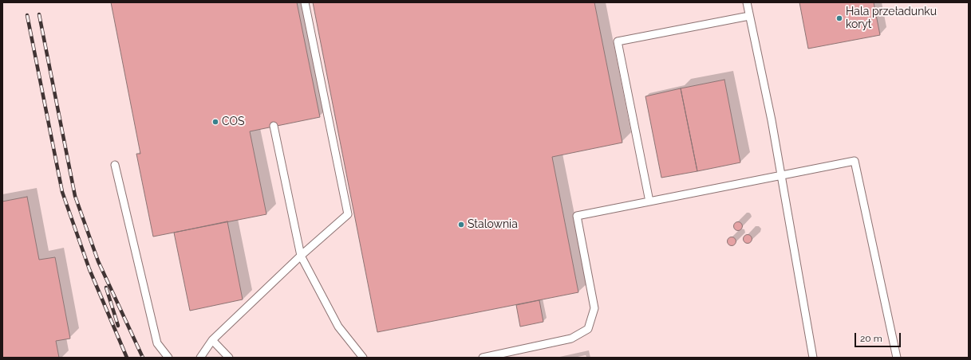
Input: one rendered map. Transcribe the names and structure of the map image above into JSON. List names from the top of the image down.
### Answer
{
  "places": ["Hala przeładunku koryt", "COS", "Stalownia"],
  "scale_bar": "20 m"
}
